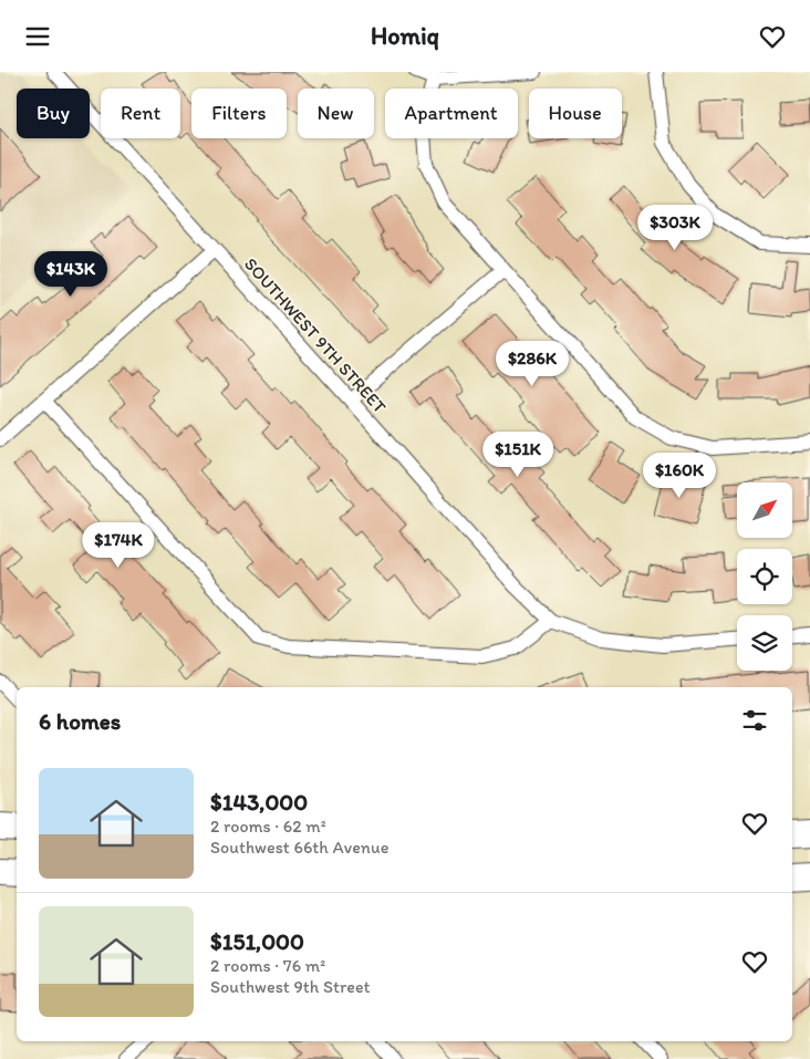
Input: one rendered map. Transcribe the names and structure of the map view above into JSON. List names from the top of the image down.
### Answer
{
  "streets": {
    "street": ["SOUTHWEST 9TH STREET"]
  },
  "north": "top right",
  "page": {
    "header": "Homiq",
    "chip": [
      "Buy",
      "Rent",
      "Filters",
      "New",
      "Apartment",
      "House"
    ],
    "price": [
      "$303K",
      "$143K",
      "$286K",
      "$151K",
      "$160K",
      "$174K"
    ],
    "heading": "6 homes",
    "list": [
      {
        "name": "$143,000",
        "note": "2 rooms · 62 m² · Southwest 66th Avenue"
      },
      {
        "name": "$151,000",
        "note": "2 rooms · 76 m² · Southwest 9th Street"
      }
    ]
  }
}
